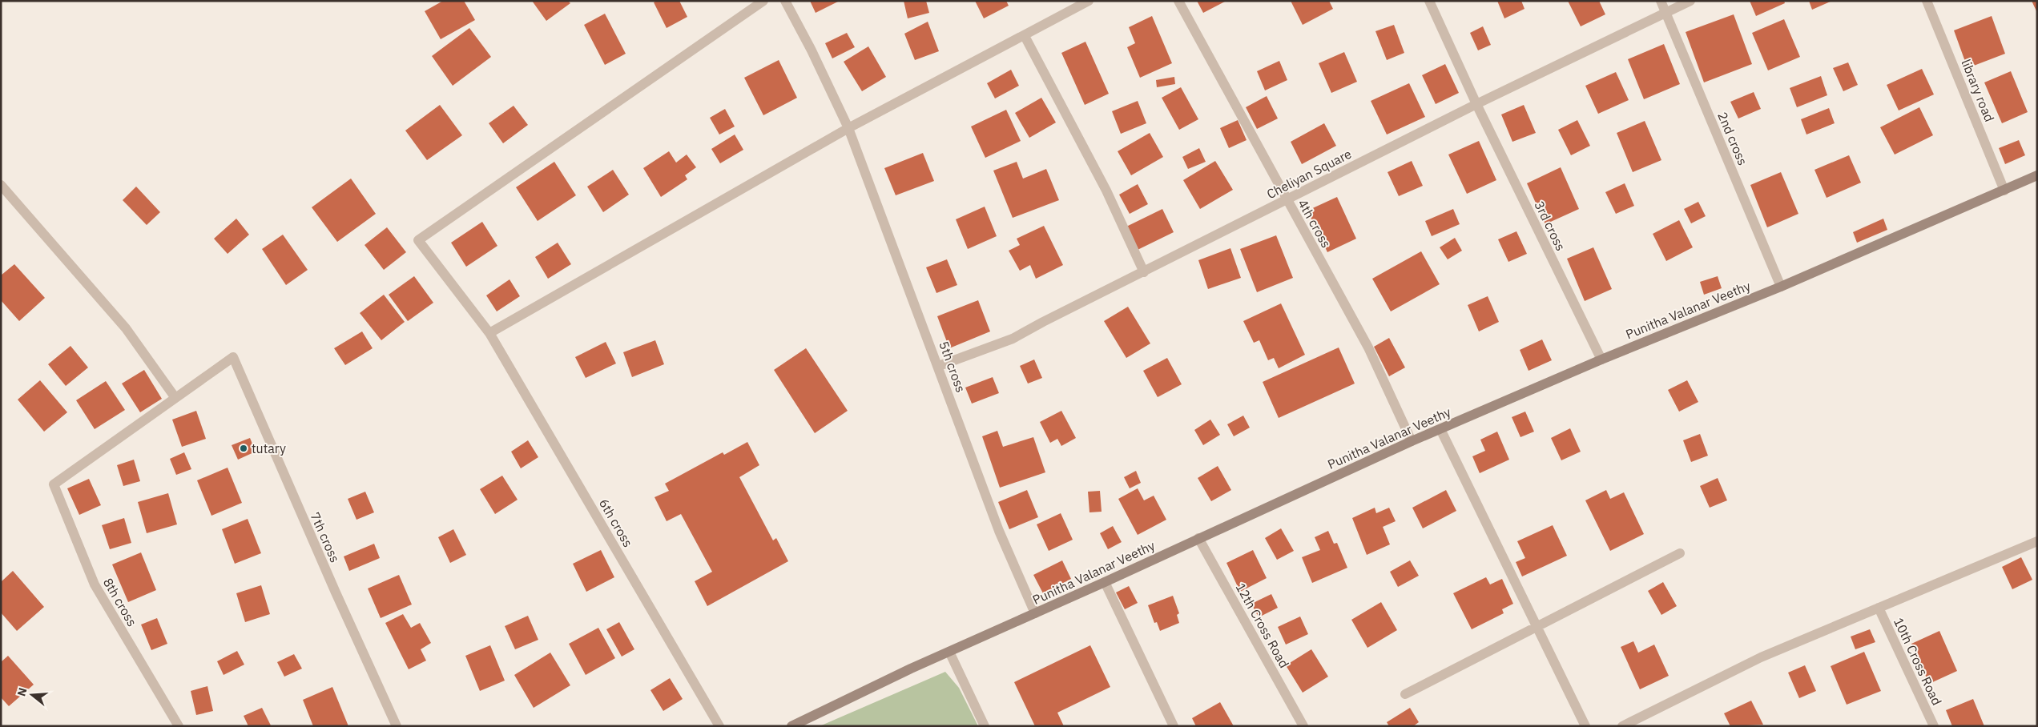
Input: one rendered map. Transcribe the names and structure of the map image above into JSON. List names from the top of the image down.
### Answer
{
  "streets": {
    "street": [
      "library road",
      "2nd cross",
      "Cheliyan Square",
      "4th cross",
      "3rd cross",
      "Punitha Valanar Veethy",
      "5th cross",
      "6th cross",
      "7th cross",
      "8th cross",
      "12th Cross Road",
      "10th Cross Road"
    ]
  },
  "crossings": [
    ["library road", "Punitha Valanar Veethy"],
    ["2nd cross", "Cheliyan Square"],
    ["2nd cross", "Punitha Valanar Veethy"],
    ["Cheliyan Square", "4th cross"],
    ["Cheliyan Square", "3rd cross"],
    ["Cheliyan Square", "5th cross"],
    ["4th cross", "Punitha Valanar Veethy"],
    ["3rd cross", "Punitha Valanar Veethy"],
    ["Punitha Valanar Veethy", "5th cross"],
    ["Punitha Valanar Veethy", "12th Cross Road"],
    ["7th cross", "8th cross"]
  ],
  "places": ["tutary"],
  "north": "left"
}
